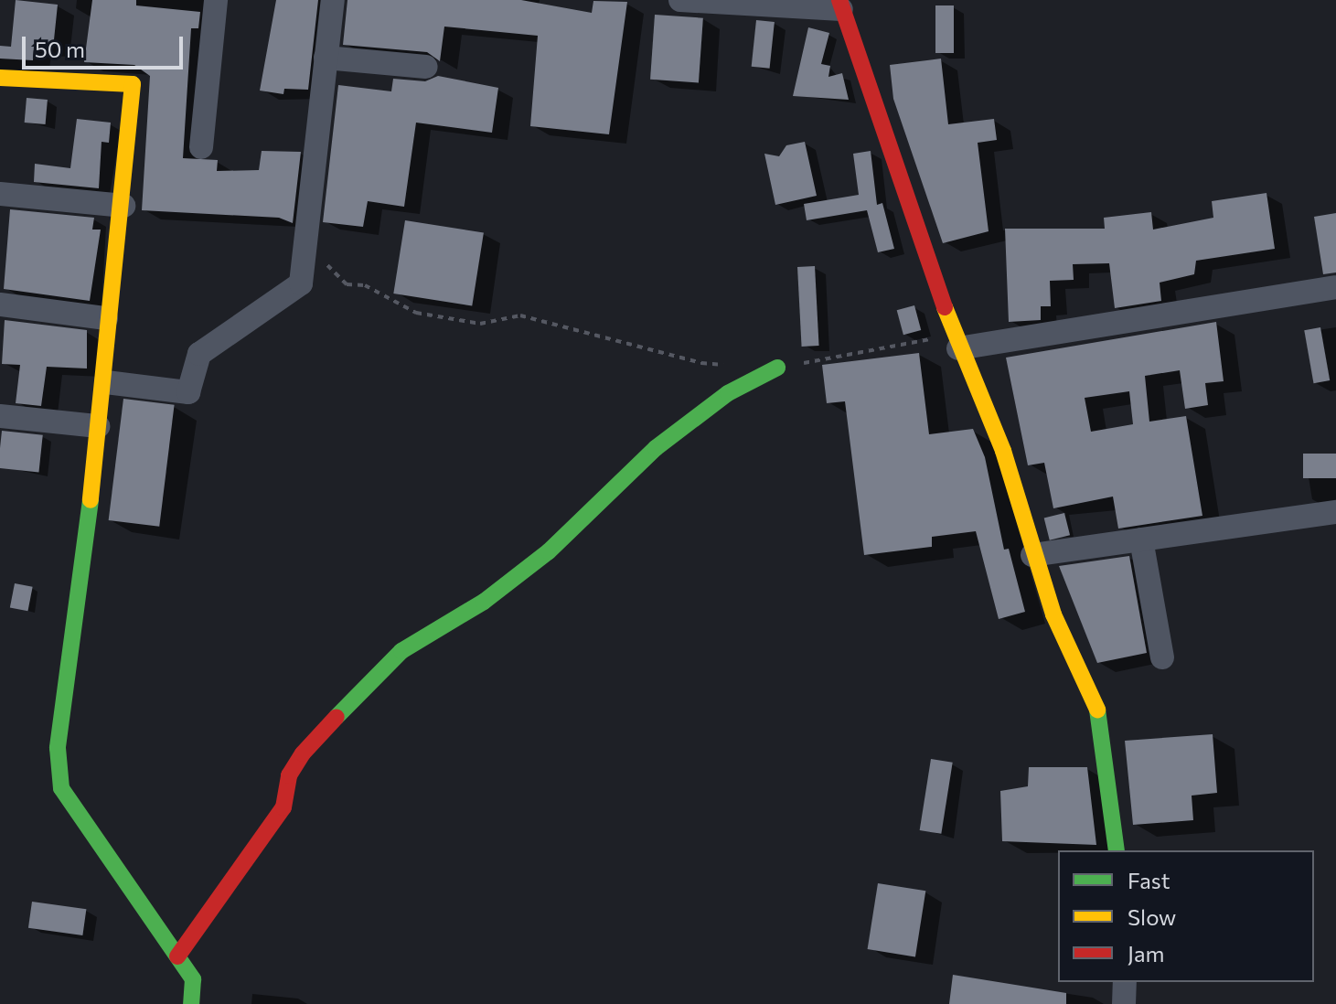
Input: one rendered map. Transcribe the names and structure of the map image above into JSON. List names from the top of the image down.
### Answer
{
  "legend": ["Fast", "Slow", "Jam"],
  "scale_bar": "50 m"
}
